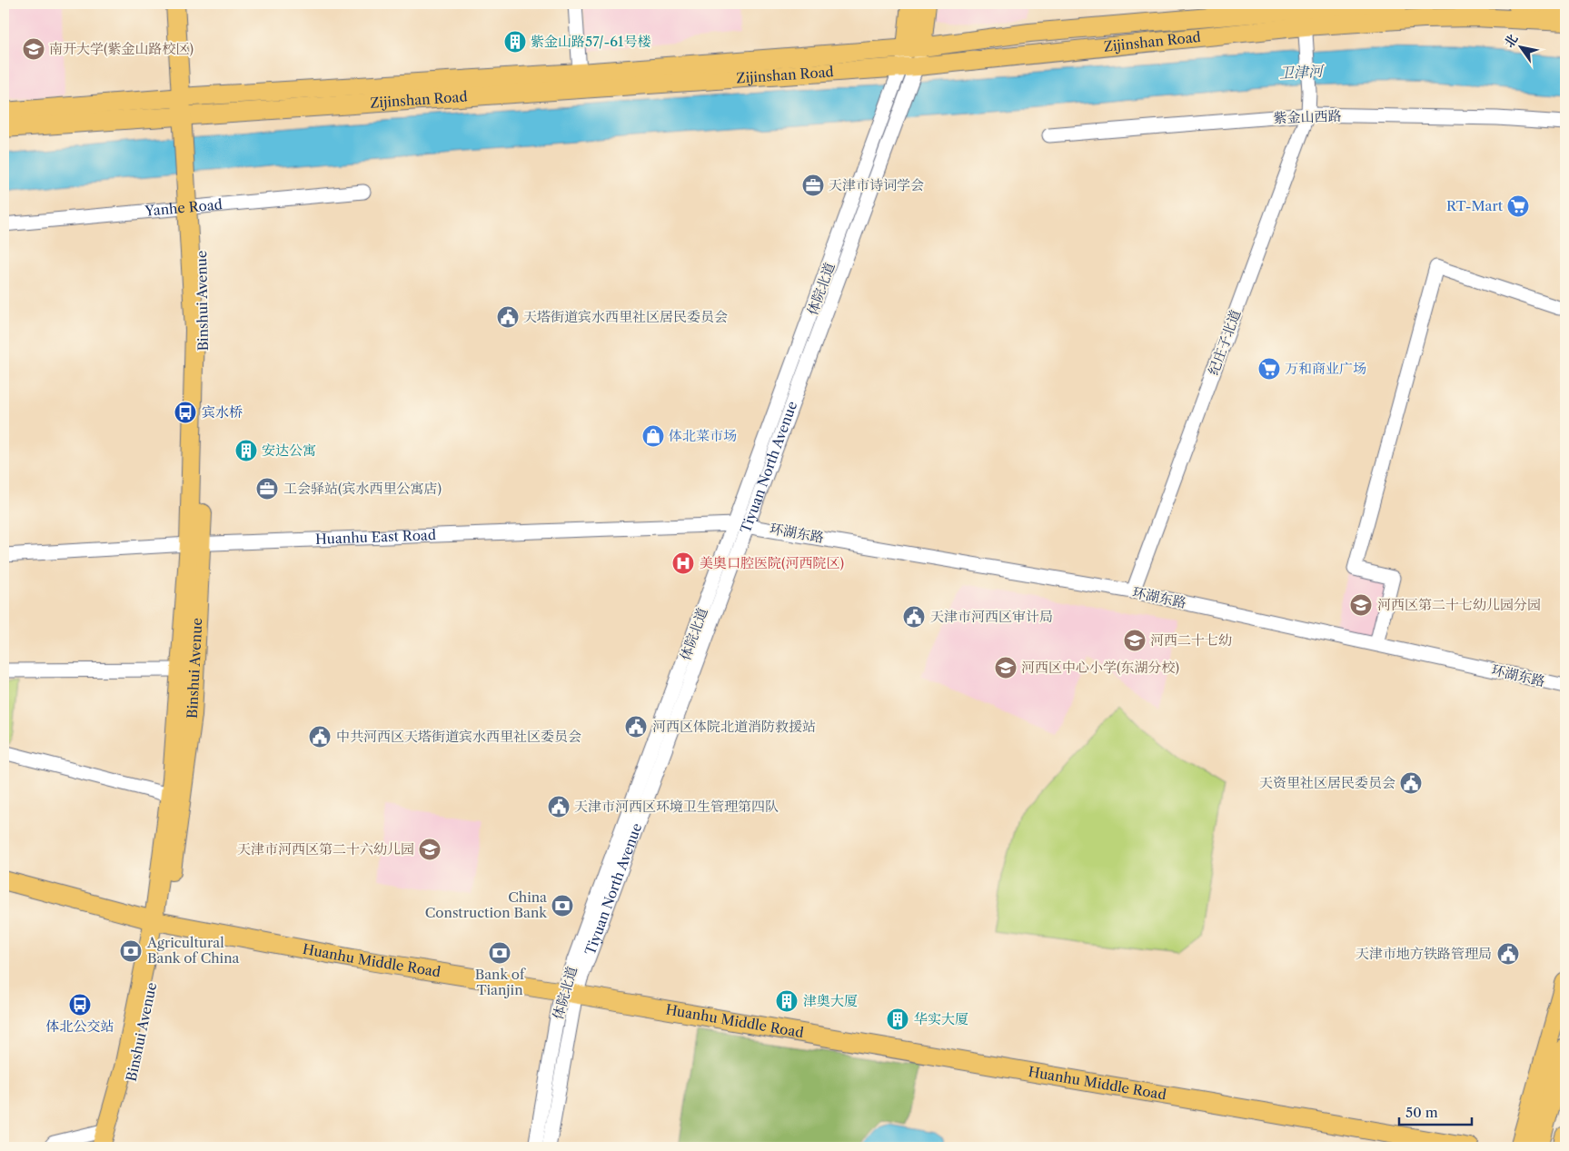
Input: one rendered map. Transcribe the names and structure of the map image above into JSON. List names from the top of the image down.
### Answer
{
  "streets": {
    "main road": ["Zijinshan Road", "Binshui Avenue", "Huanhu Middle Road"],
    "street": [
      "紫金山西路",
      "Yanhe Road",
      "体院北道",
      "纪庄子北道",
      "Tiyuan North Avenue",
      "环湖东路",
      "Huanhu East Road"
    ]
  },
  "crossings": [
    ["Zijinshan Road", "体院北道"],
    ["Zijinshan Road", "Binshui Avenue"],
    ["Zijinshan Road", "纪庄子北道"],
    ["Zijinshan Road", "Tiyuan North Avenue"],
    ["紫金山西路", "纪庄子北道"],
    ["Yanhe Road", "Binshui Avenue"],
    ["体院北道", "Tiyuan North Avenue"],
    ["体院北道", "Huanhu East Road"],
    ["体院北道", "Huanhu Middle Road"],
    ["Binshui Avenue", "Huanhu East Road"],
    ["Binshui Avenue", "Huanhu Middle Road"],
    ["纪庄子北道", "环湖东路"],
    ["Tiyuan North Avenue", "环湖东路"],
    ["Tiyuan North Avenue", "Huanhu East Road"],
    ["Tiyuan North Avenue", "Huanhu Middle Road"],
    ["环湖东路", "Huanhu East Road"]
  ],
  "water": ["卫津河"],
  "places": {
    "building": [
      "紫金山路57/-61号楼",
      "安达公寓",
      "津奥大厦",
      "华实大厦"
    ],
    "school or university": [
      "南开大学(紫金山路校区)",
      "河西区第二十七幼儿园分园",
      "河西二十七幼",
      "河西区中心小学(东湖分校)",
      "天津市河西区第二十六幼儿园"
    ],
    "office": ["天津市诗词学会", "工会驿站(宾水西里公寓店)"],
    "supermarket": ["RT-Mart", "万和商业广场"],
    "public building": [
      "天塔街道宾水西里社区居民委员会",
      "天津市河西区审计局",
      "河西区体院北道消防救援站",
      "中共河西区天塔街道宾水西里社区委员会",
      "天资里社区居民委员会",
      "天津市河西区环境卫生管理第四队",
      "天津市地方铁路管理局"
    ],
    "bus stop": ["宾水桥", "体北公交站"],
    "shop": ["体北菜市场"],
    "hospital": ["美奥口腔医院(河西院区)"],
    "bank": ["China Construction Bank", "Agricultural Bank of China", "Bank of Tianjin"]
  },
  "scale_bar": "50 m",
  "north": "top left"
}
